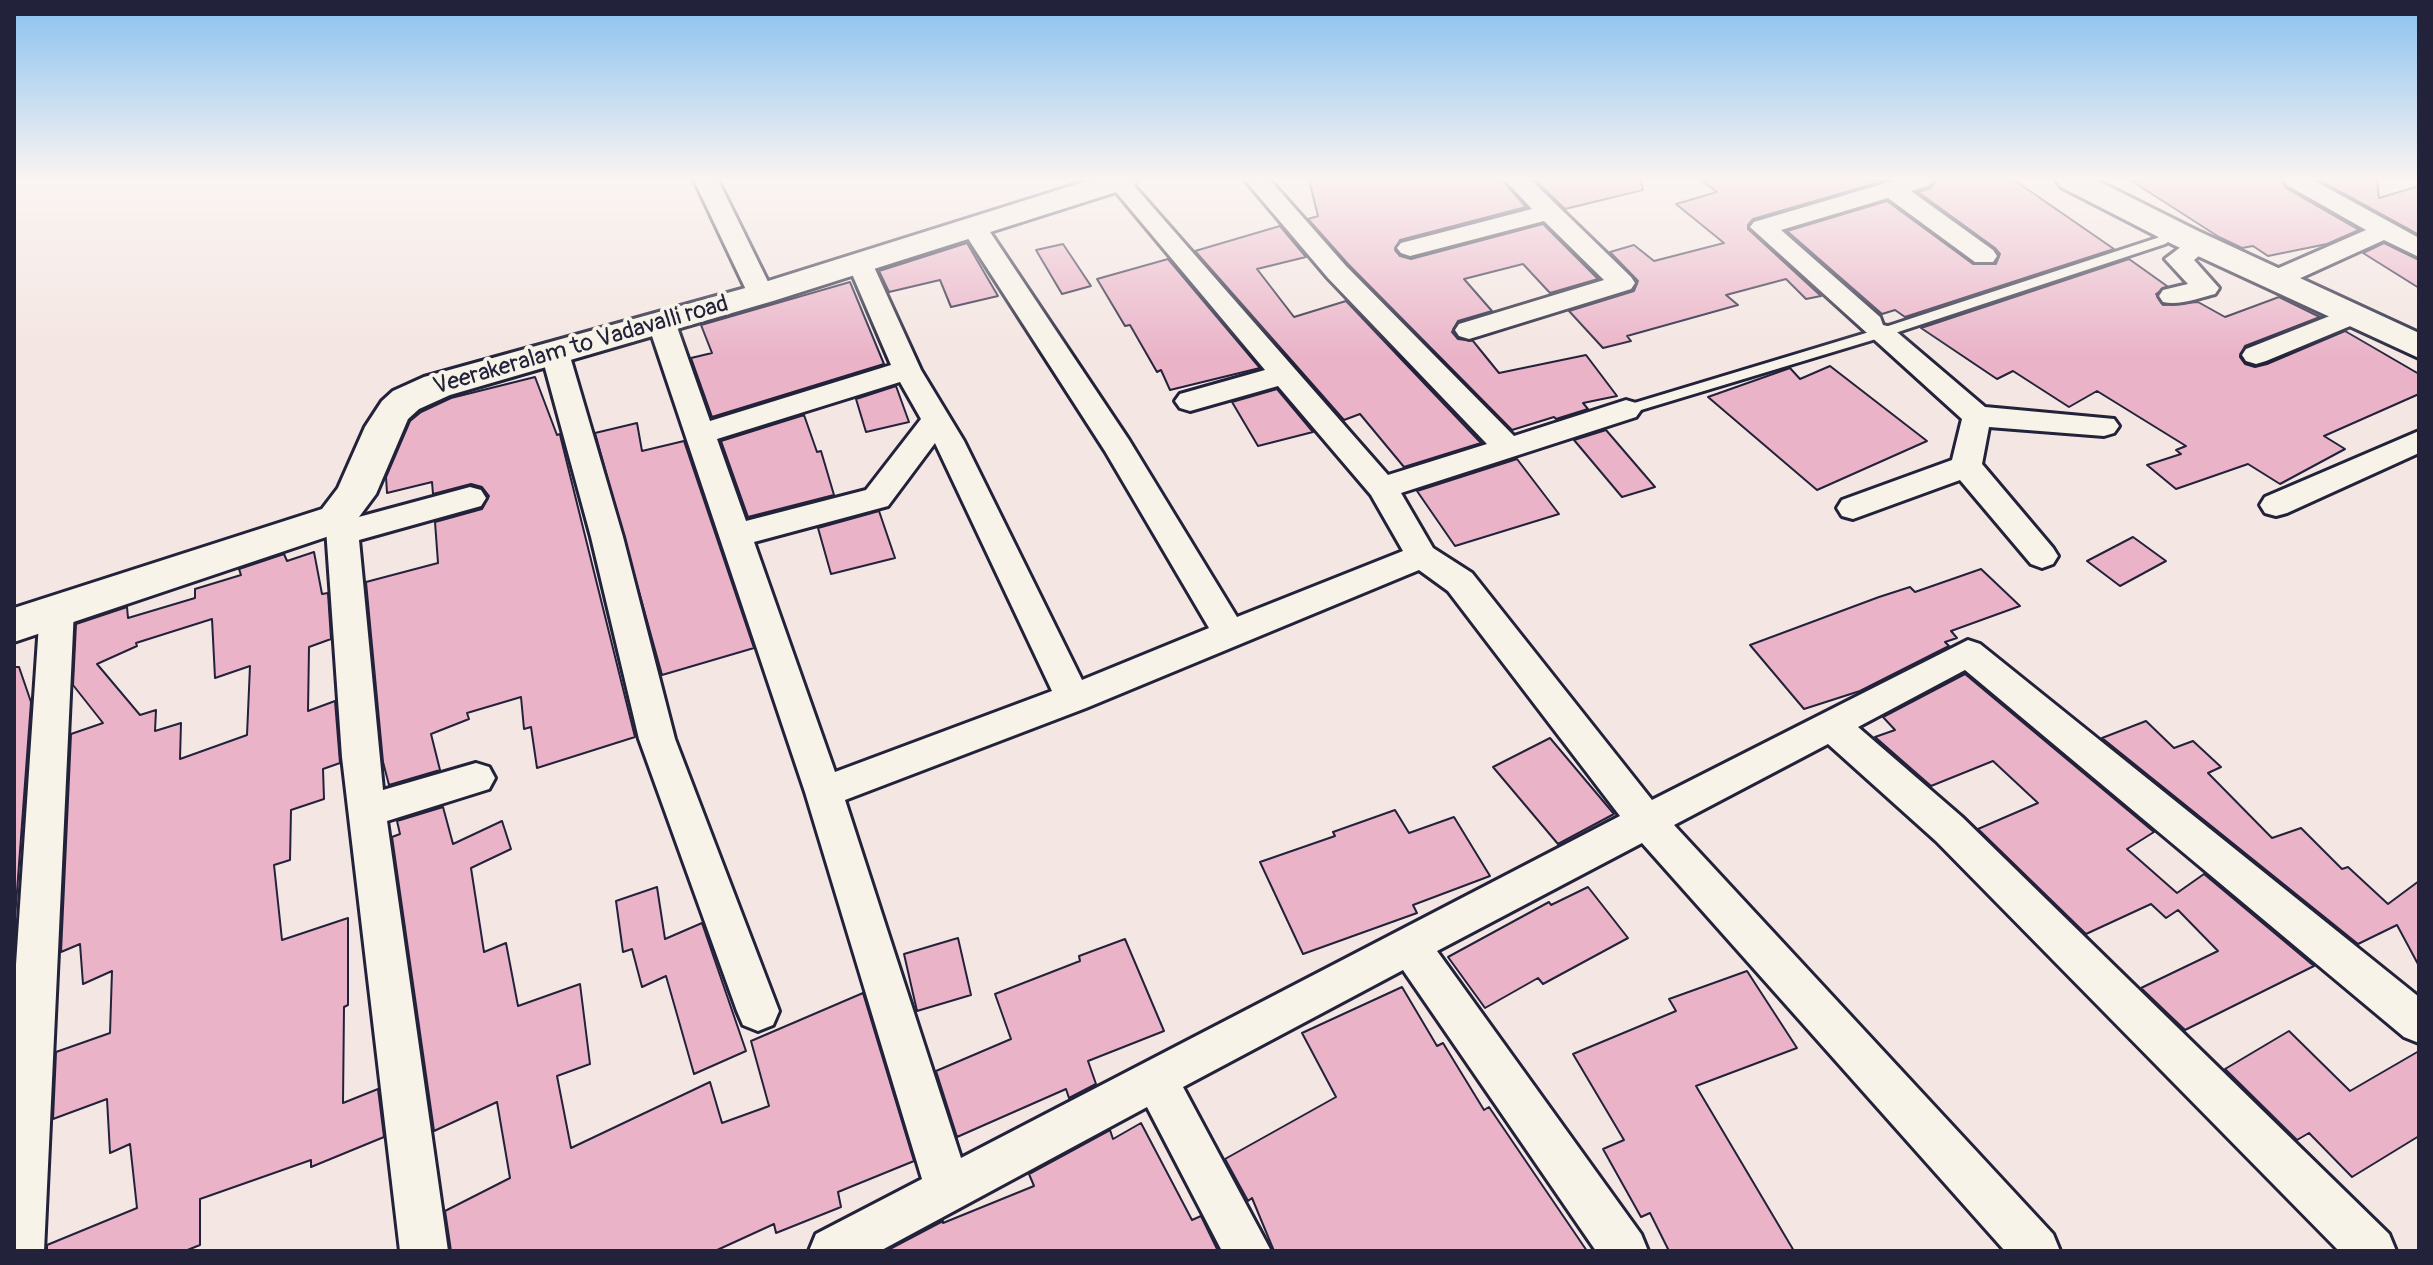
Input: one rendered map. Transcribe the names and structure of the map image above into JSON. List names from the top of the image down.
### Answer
{
  "streets": {
    "street": ["Veerakeralam to Vadavalli road"]
  }
}
